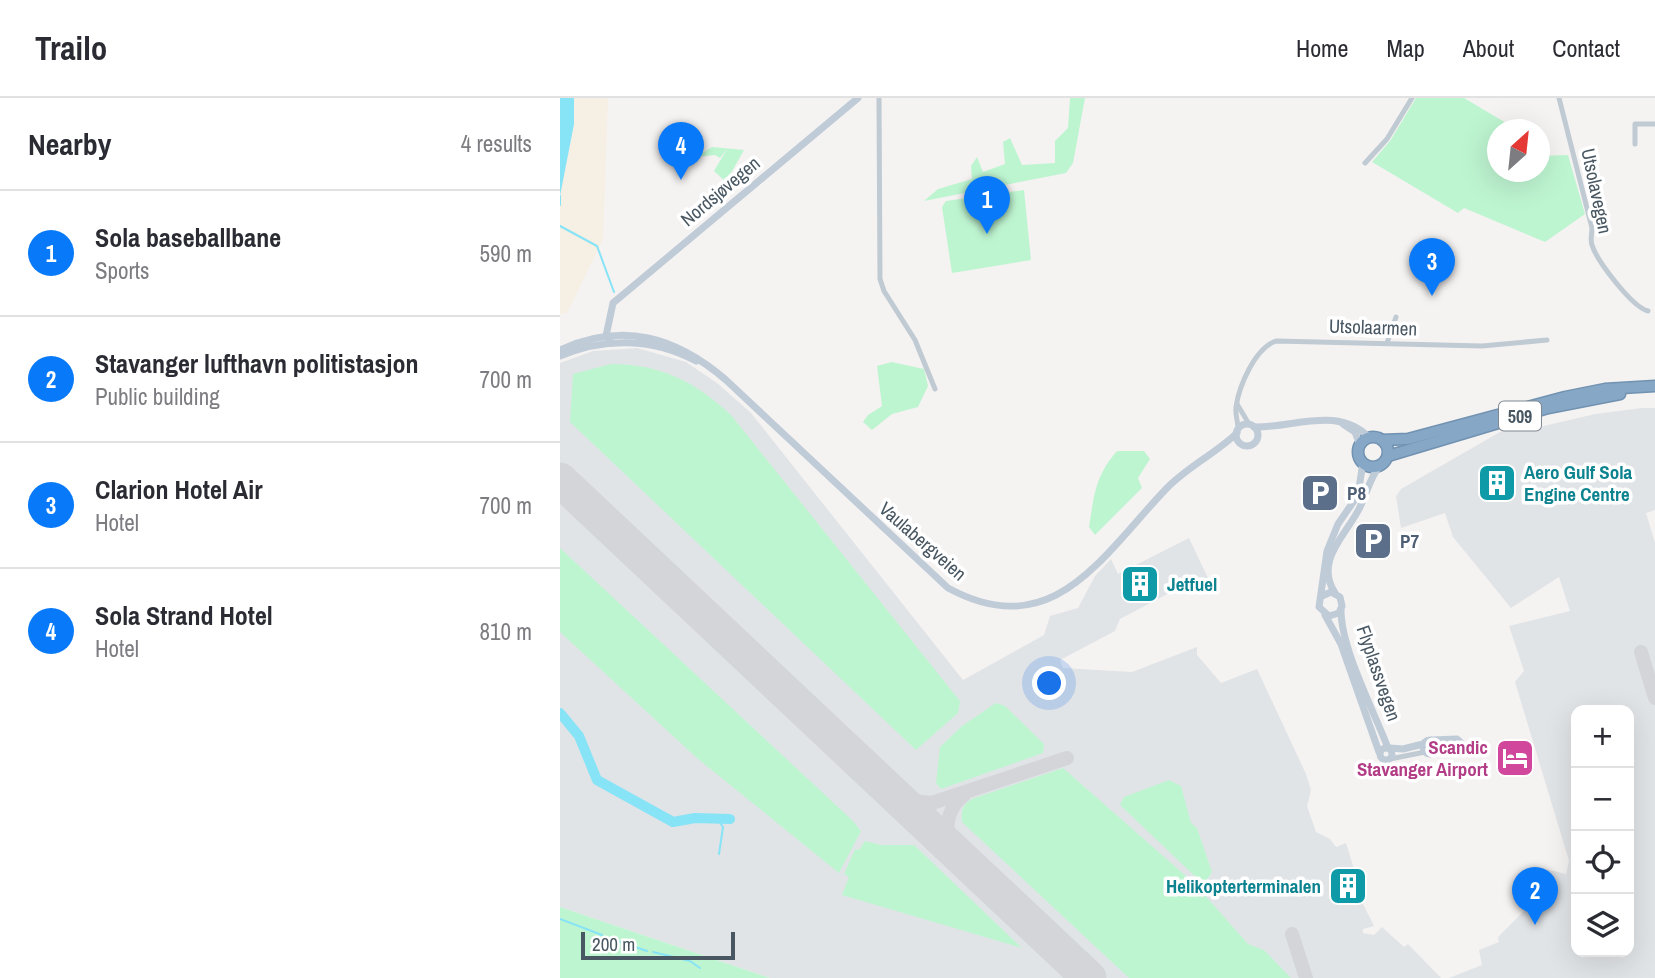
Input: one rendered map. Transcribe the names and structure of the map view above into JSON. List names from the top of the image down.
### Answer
{
  "streets": {
    "highway": ["509"],
    "street": [
      "Nordsjøvegen",
      "Utsolavegen",
      "Utsolaarmen",
      "Vaulabergveien",
      "Flyplassvegen"
    ]
  },
  "crossings": [
    ["Nordsjøvegen", "Vaulabergveien"],
    ["Utsolaarmen", "Vaulabergveien"]
  ],
  "places": {
    "building": ["Aero Gulf Sola Engine Centre", "Jetfuel", "Helikopterterminalen"],
    "parking": ["P8", "P7"],
    "hotel": ["Scandic Stavanger Airport"]
  },
  "scale_bar": "200 m",
  "north": "top right",
  "page": {
    "header": "Trailo",
    "nav": [
      "Home",
      "Map",
      "About",
      "Contact"
    ],
    "heading": ["Nearby", "4 results"],
    "pins": [
      "4",
      "1",
      "3",
      "2"
    ],
    "list": [
      {
        "mark": "1",
        "name": "Sola baseballbane",
        "note": "Sports",
        "value": "590 m"
      },
      {
        "mark": "2",
        "name": "Stavanger lufthavn politistasjon",
        "note": "Public building",
        "value": "700 m"
      },
      {
        "mark": "3",
        "name": "Clarion Hotel Air",
        "note": "Hotel",
        "value": "700 m"
      },
      {
        "mark": "4",
        "name": "Sola Strand Hotel",
        "note": "Hotel",
        "value": "810 m"
      }
    ],
    "map_buttons": ["+", "−"],
    "scale": "200 m"
  }
}
